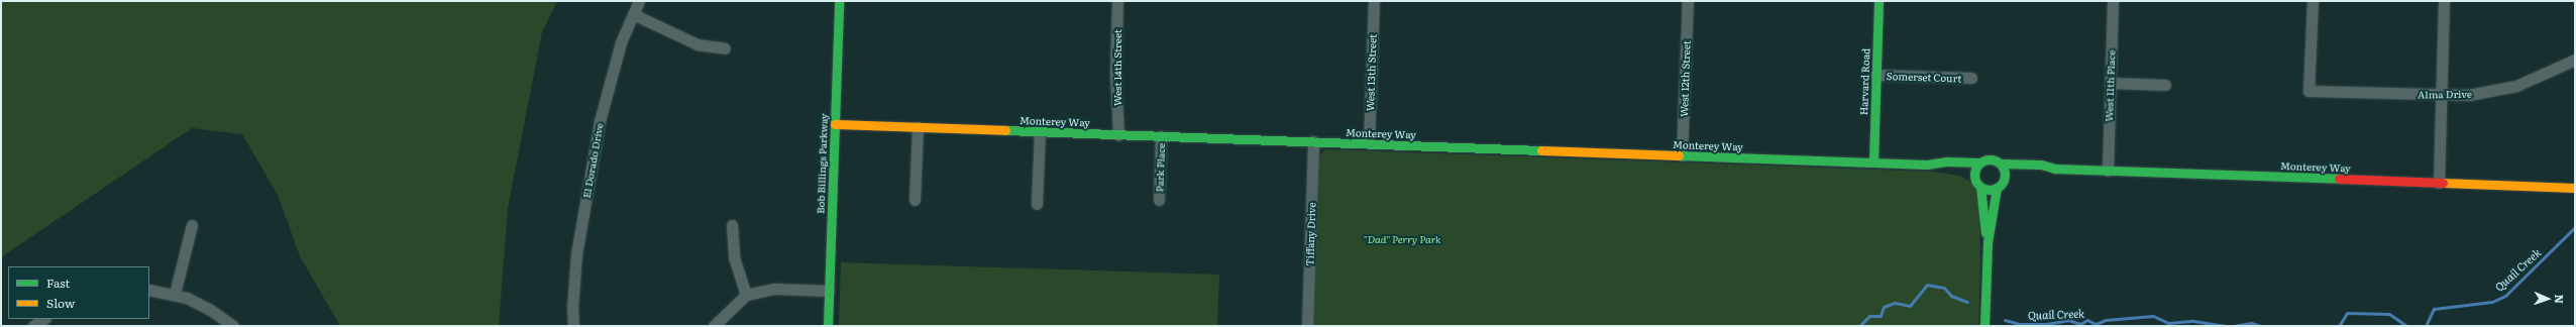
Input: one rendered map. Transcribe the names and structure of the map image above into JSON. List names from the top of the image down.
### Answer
{
  "streets": {
    "street": [
      "West 14th Street",
      "West 13th Street",
      "Somerset Court",
      "West 12th Street",
      "Harvard Road",
      "West 11th Place",
      "Alma Drive",
      "Monterey Way",
      "El Dorado Drive",
      "Bob Billings Parkway",
      "Park Place",
      "Tiffany Drive"
    ]
  },
  "crossings": [
    ["West 14th Street", "Monterey Way"],
    ["West 13th Street", "Monterey Way"],
    ["Somerset Court", "Harvard Road"],
    ["West 12th Street", "Monterey Way"],
    ["Harvard Road", "Monterey Way"],
    ["West 11th Place", "Monterey Way"],
    ["Monterey Way", "Bob Billings Parkway"],
    ["Monterey Way", "Park Place"],
    ["Monterey Way", "Tiffany Drive"]
  ],
  "water": ["Quail Creek"],
  "parks": ["\"Dad\" Perry Park"],
  "legend": ["Fast", "Slow"],
  "north": "right"
}
